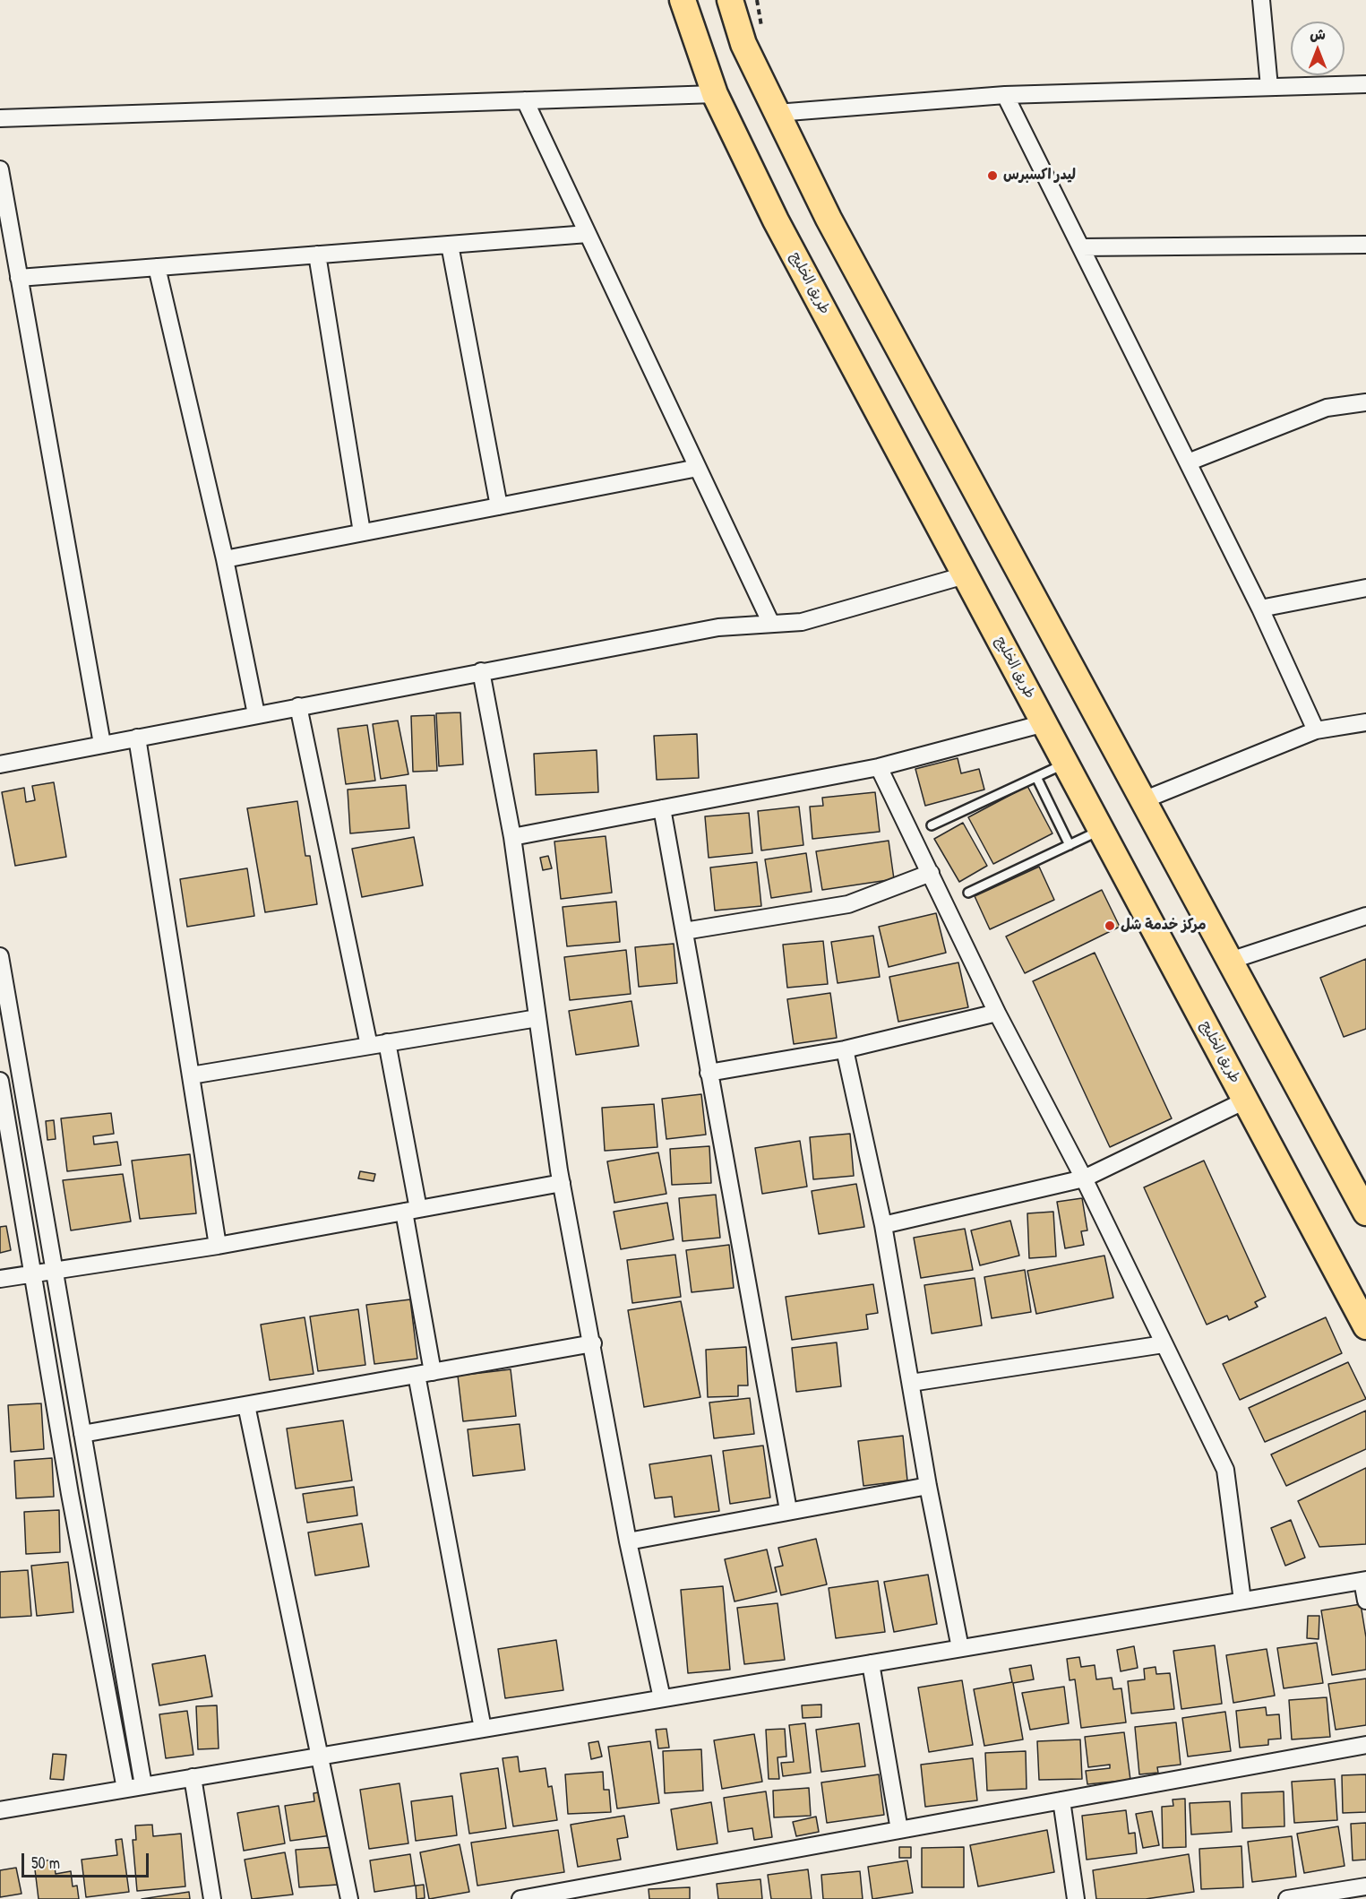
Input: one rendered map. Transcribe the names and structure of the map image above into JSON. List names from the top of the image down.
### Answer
{
  "streets": {
    "main road": ["طريق الخليج"]
  },
  "places": ["ليدر اكسبرس", "مركز خدمة شل"],
  "scale_bar": "50 m",
  "north": "top"
}
